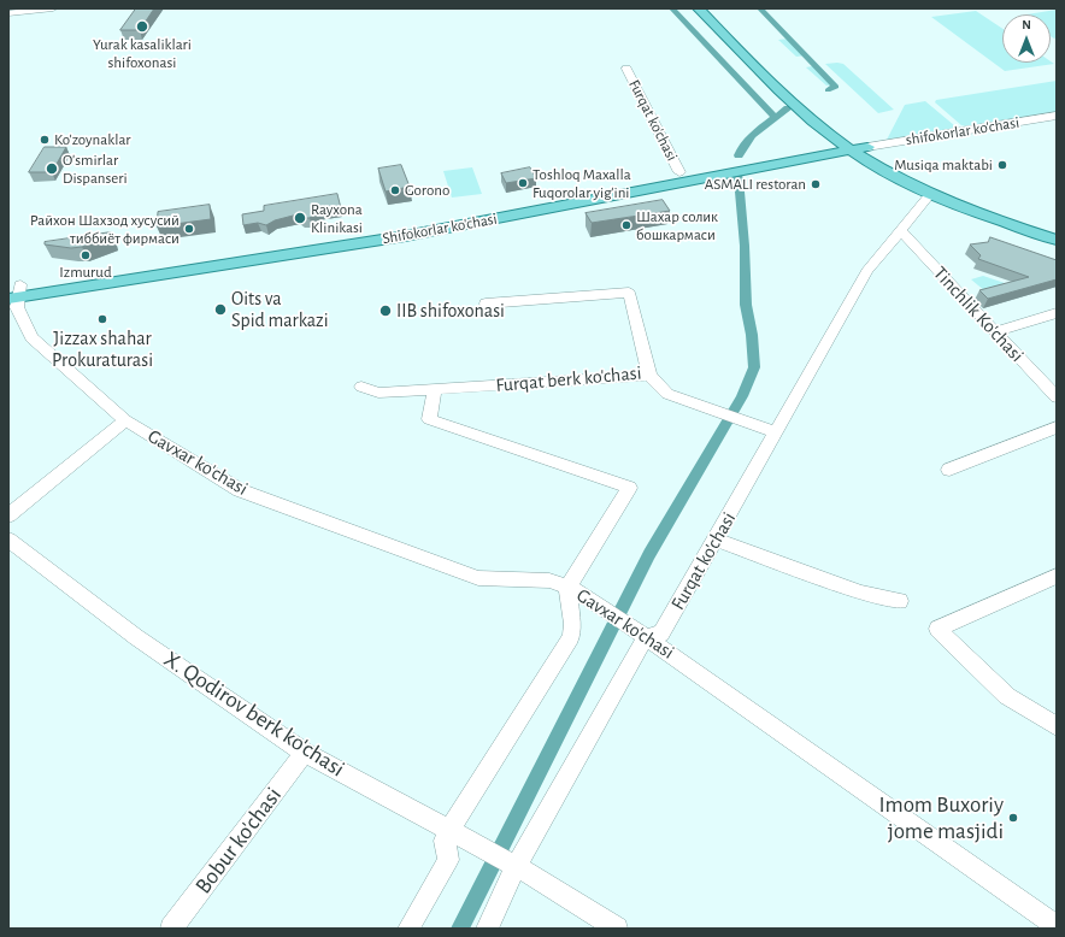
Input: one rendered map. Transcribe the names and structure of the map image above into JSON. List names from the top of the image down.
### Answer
{
  "streets": {
    "main road": ["Shifokorlar ko'chasi"],
    "street": [
      "Furqat ko'chasi",
      "shifokorlar ko'chasi",
      "Tinchlik Ko'chasi",
      "Furqat berk ko'chasi",
      "Gavxar ko'chasi",
      "X. Qodirov berk ko'chasi",
      "Bobur ko'chasi"
    ]
  },
  "crossings": [
    ["Furqat ko'chasi", "Shifokorlar ko'chasi"],
    ["Furqat ko'chasi", "Tinchlik Ko'chasi"],
    ["Furqat ko'chasi", "Gavxar ko'chasi"],
    ["shifokorlar ko'chasi", "Shifokorlar ko'chasi"],
    ["Shifokorlar ko'chasi", "Gavxar ko'chasi"],
    ["X. Qodirov berk ko'chasi", "Bobur ko'chasi"]
  ],
  "places": [
    "Yurak kasaliklari shifoxonasi",
    "Ko'zoynaklar",
    "Musiqa maktabi",
    "O'smirlar Dispanseri",
    "Toshloq Maxalla Fuqorolar yig'ini",
    "ASMALI restoran",
    "Gorono",
    "Rayxona Klinikasi",
    "Шахар солик бошкармаси",
    "Райхон Шахзод хусусий тиббиёт фирмаси",
    "Izmurud",
    "Oits va Spid markazi",
    "IIB shifoxonasi",
    "Jizzax shahar Prokuraturasi",
    "Imom Buxoriy jome masjidi"
  ],
  "north": "top"
}
